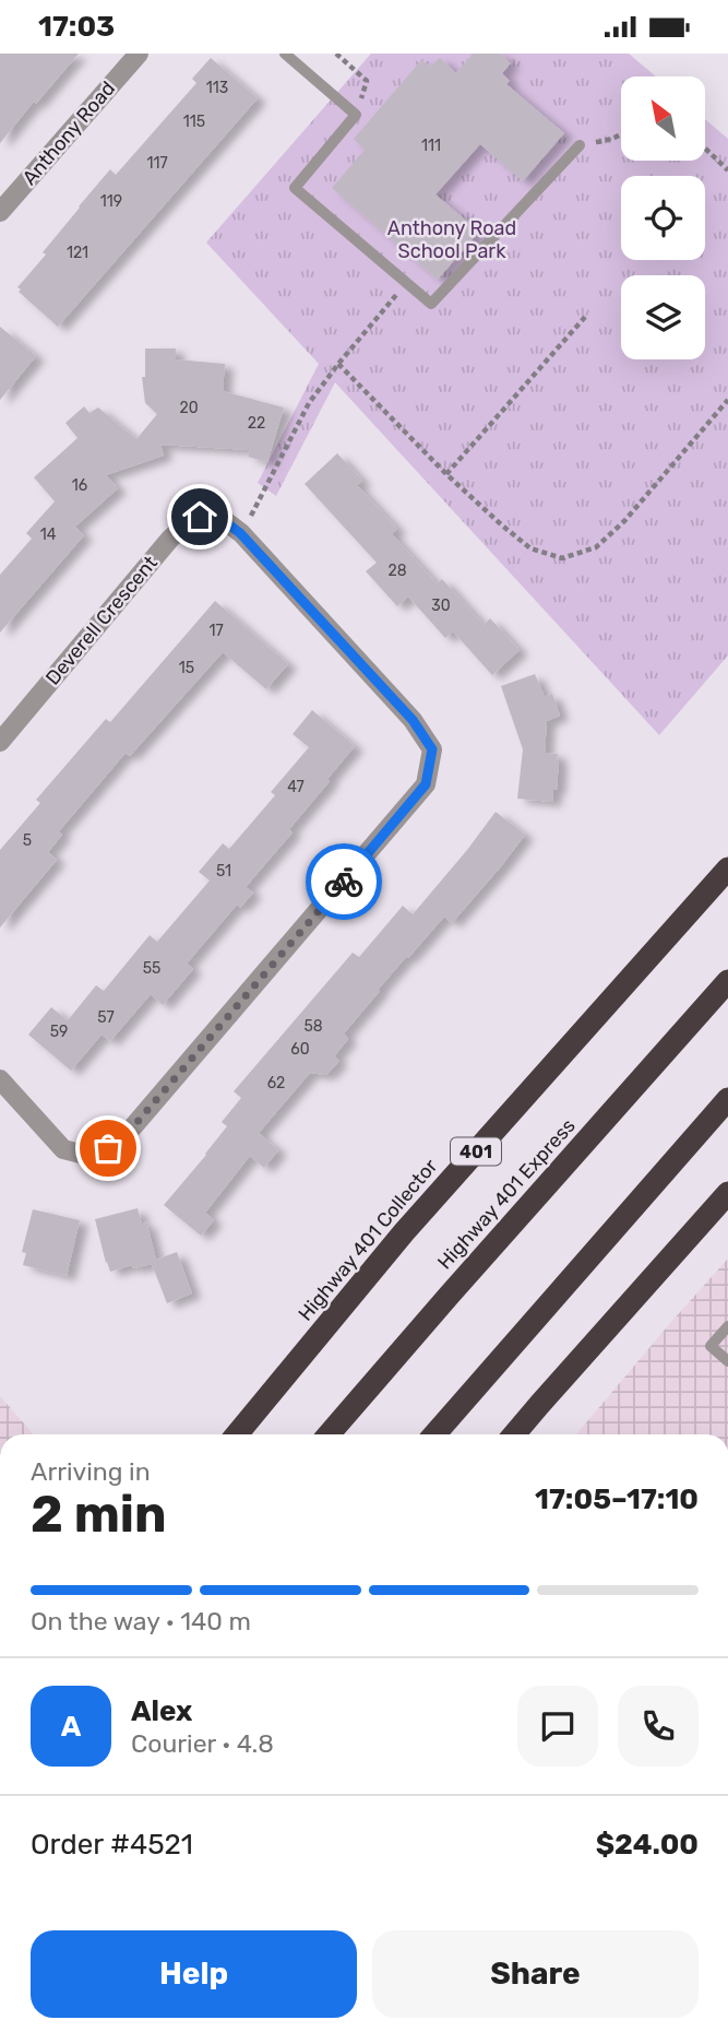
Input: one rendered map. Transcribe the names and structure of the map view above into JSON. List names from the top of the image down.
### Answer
{
  "streets": {
    "highway": ["401", "Highway 401 Express", "Highway 401 Collector"],
    "street": ["Anthony Road", "Deverell Crescent"]
  },
  "parks": ["Anthony Road School Park"],
  "house_numbers": [
    "113",
    "115",
    "111",
    "117",
    "119",
    "121",
    "20",
    "22",
    "16",
    "14",
    "28",
    "30",
    "17",
    "15",
    "47",
    "5",
    "51",
    "55",
    "57",
    "58",
    "59",
    "60",
    "62"
  ],
  "north": "top left",
  "page": {
    "status": "17:03",
    "heading": ["2 min", "Arriving in", "17:05–17:10"],
    "panel": [
      "Alex",
      "Courier · 4.8",
      "Order #4521",
      "$24.00"
    ],
    "bar": "On the way · 140 m",
    "round": "A",
    "buttons": ["Help", "Share"]
  }
}
